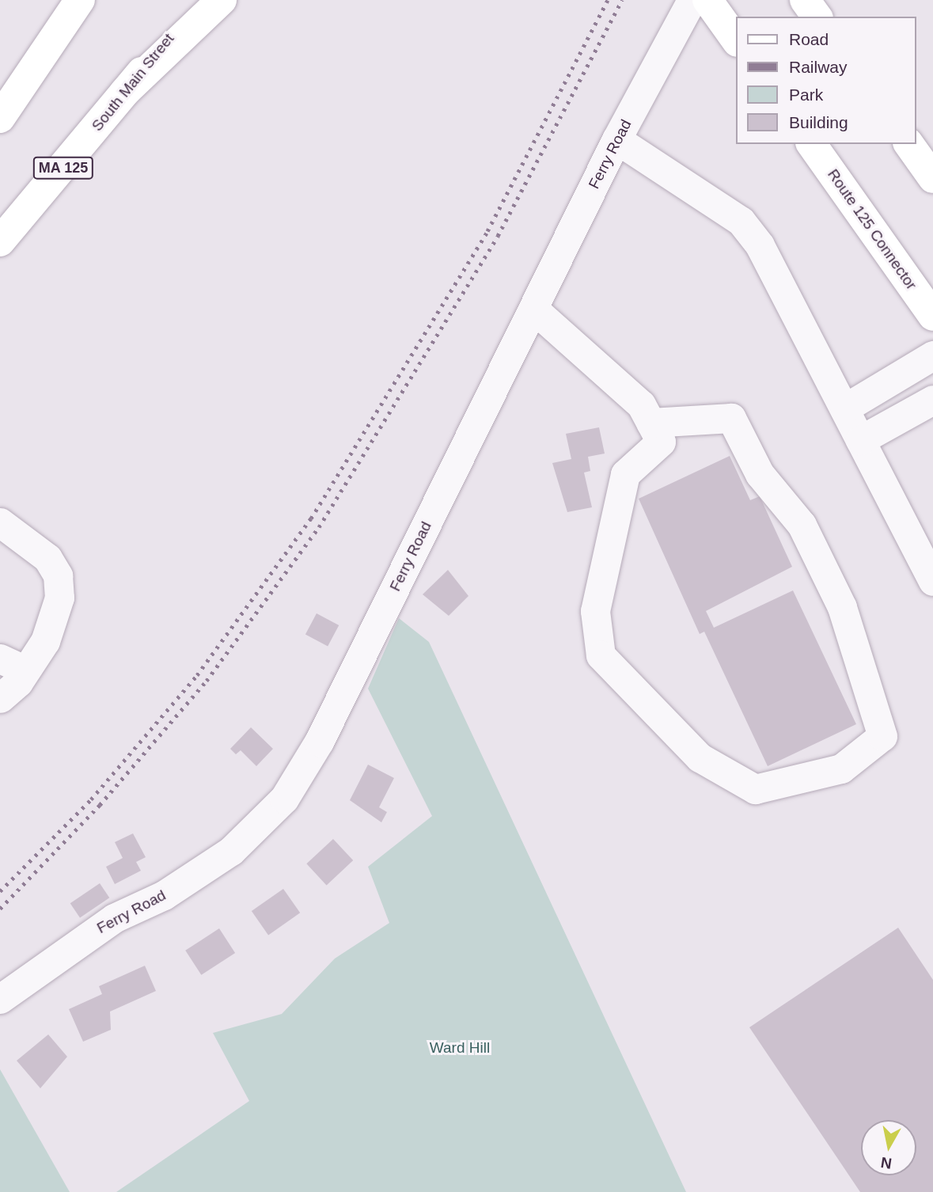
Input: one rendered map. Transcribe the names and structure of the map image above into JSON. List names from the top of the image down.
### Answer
{
  "streets": {
    "main road": ["South Main Street", "MA 125", "Route 125 Connector"],
    "street": ["Ferry Road"]
  },
  "parks": ["Ward Hill"],
  "legend": [
    "Road",
    "Railway",
    "Park",
    "Building"
  ],
  "north": "bottom"
}
